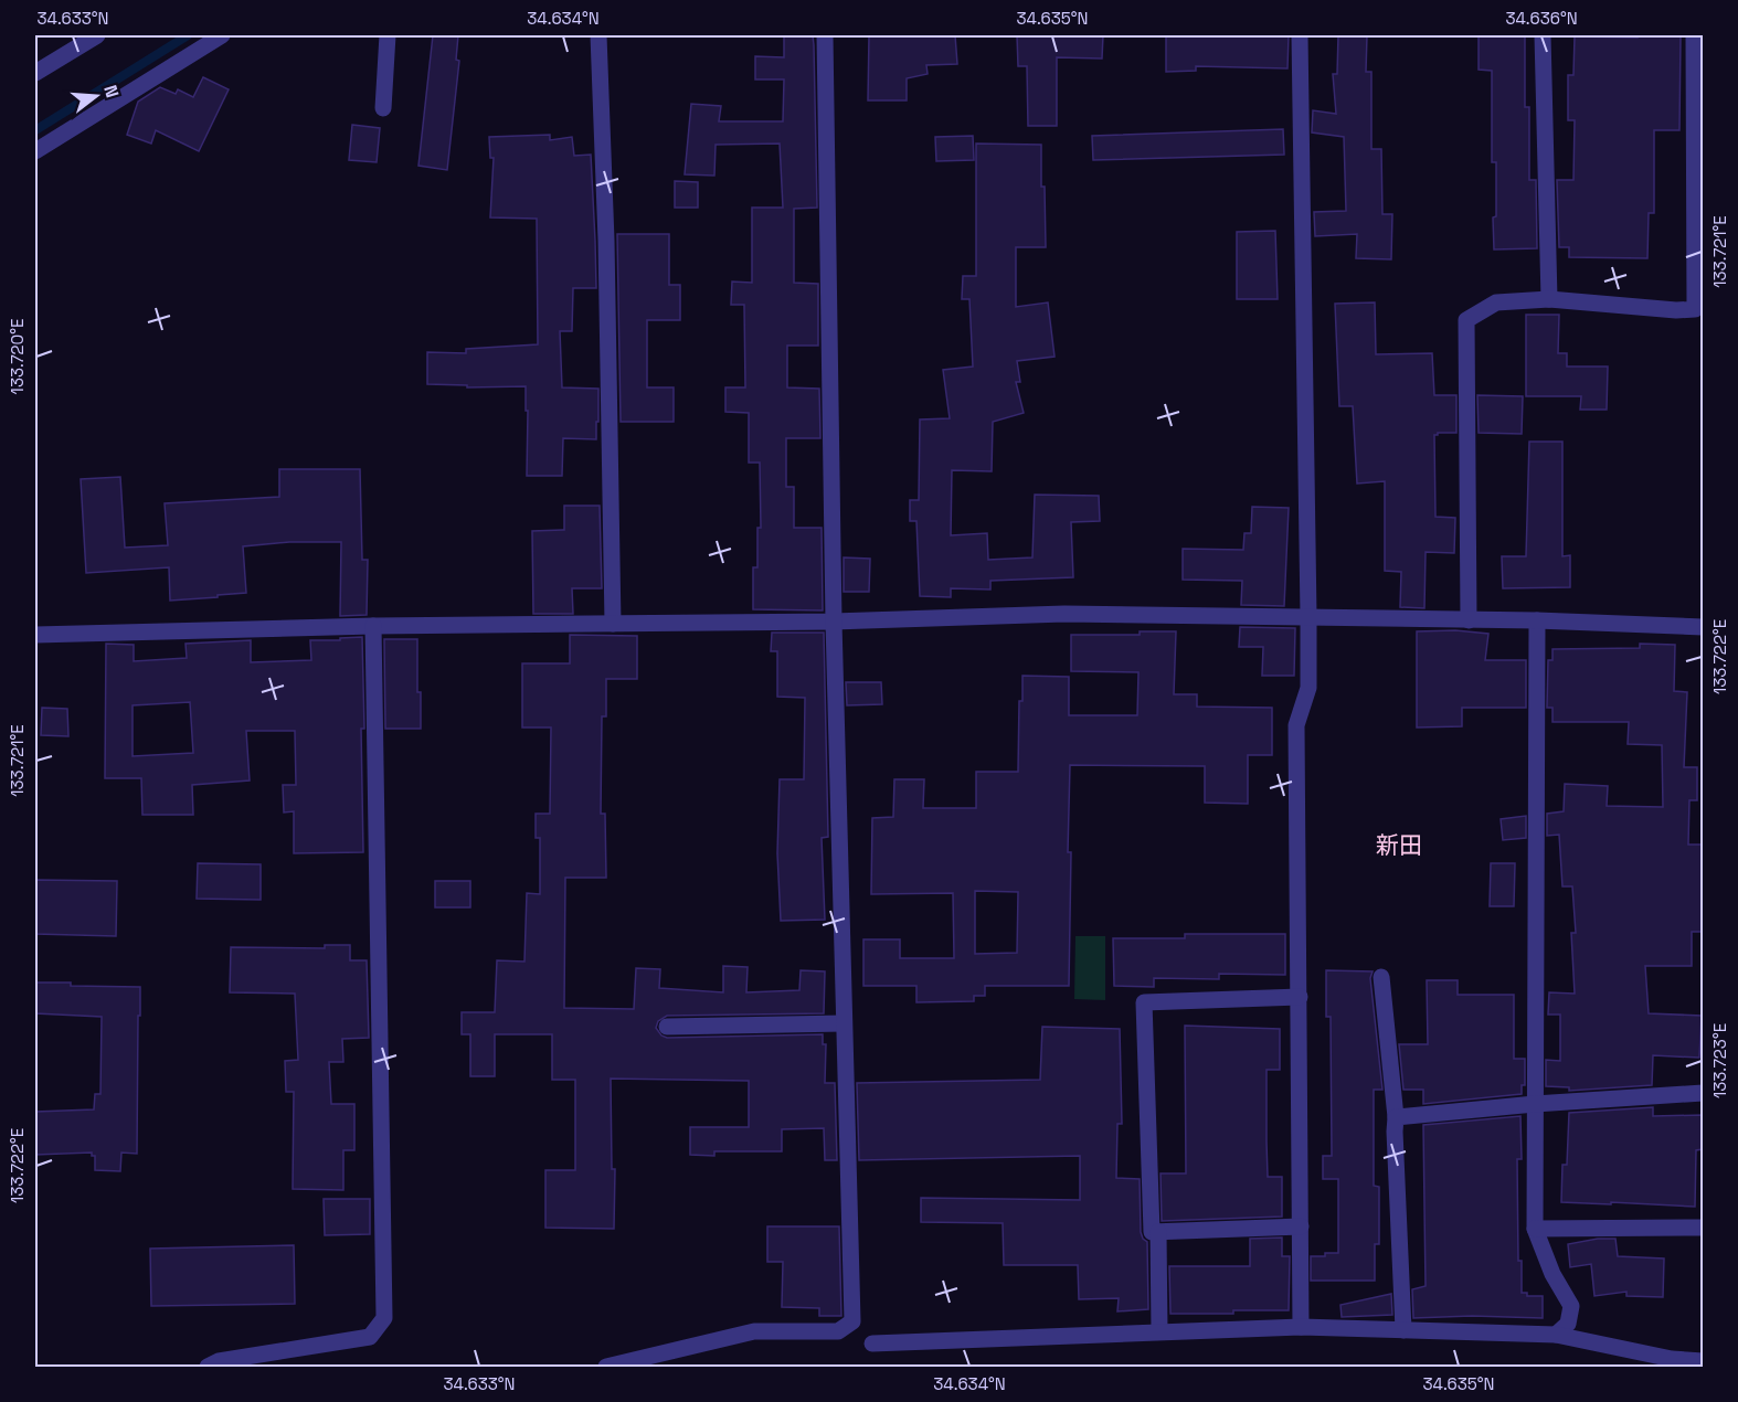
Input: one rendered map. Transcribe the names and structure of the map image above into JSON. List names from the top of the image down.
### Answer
{
  "districts": ["新田"],
  "north": "right",
  "coordinates": [
    "34.633°N",
    "34.634°N",
    "34.635°N",
    "34.636°N",
    "133.721°E",
    "133.720°E",
    "133.722°E",
    "133.723°E"
  ]
}
